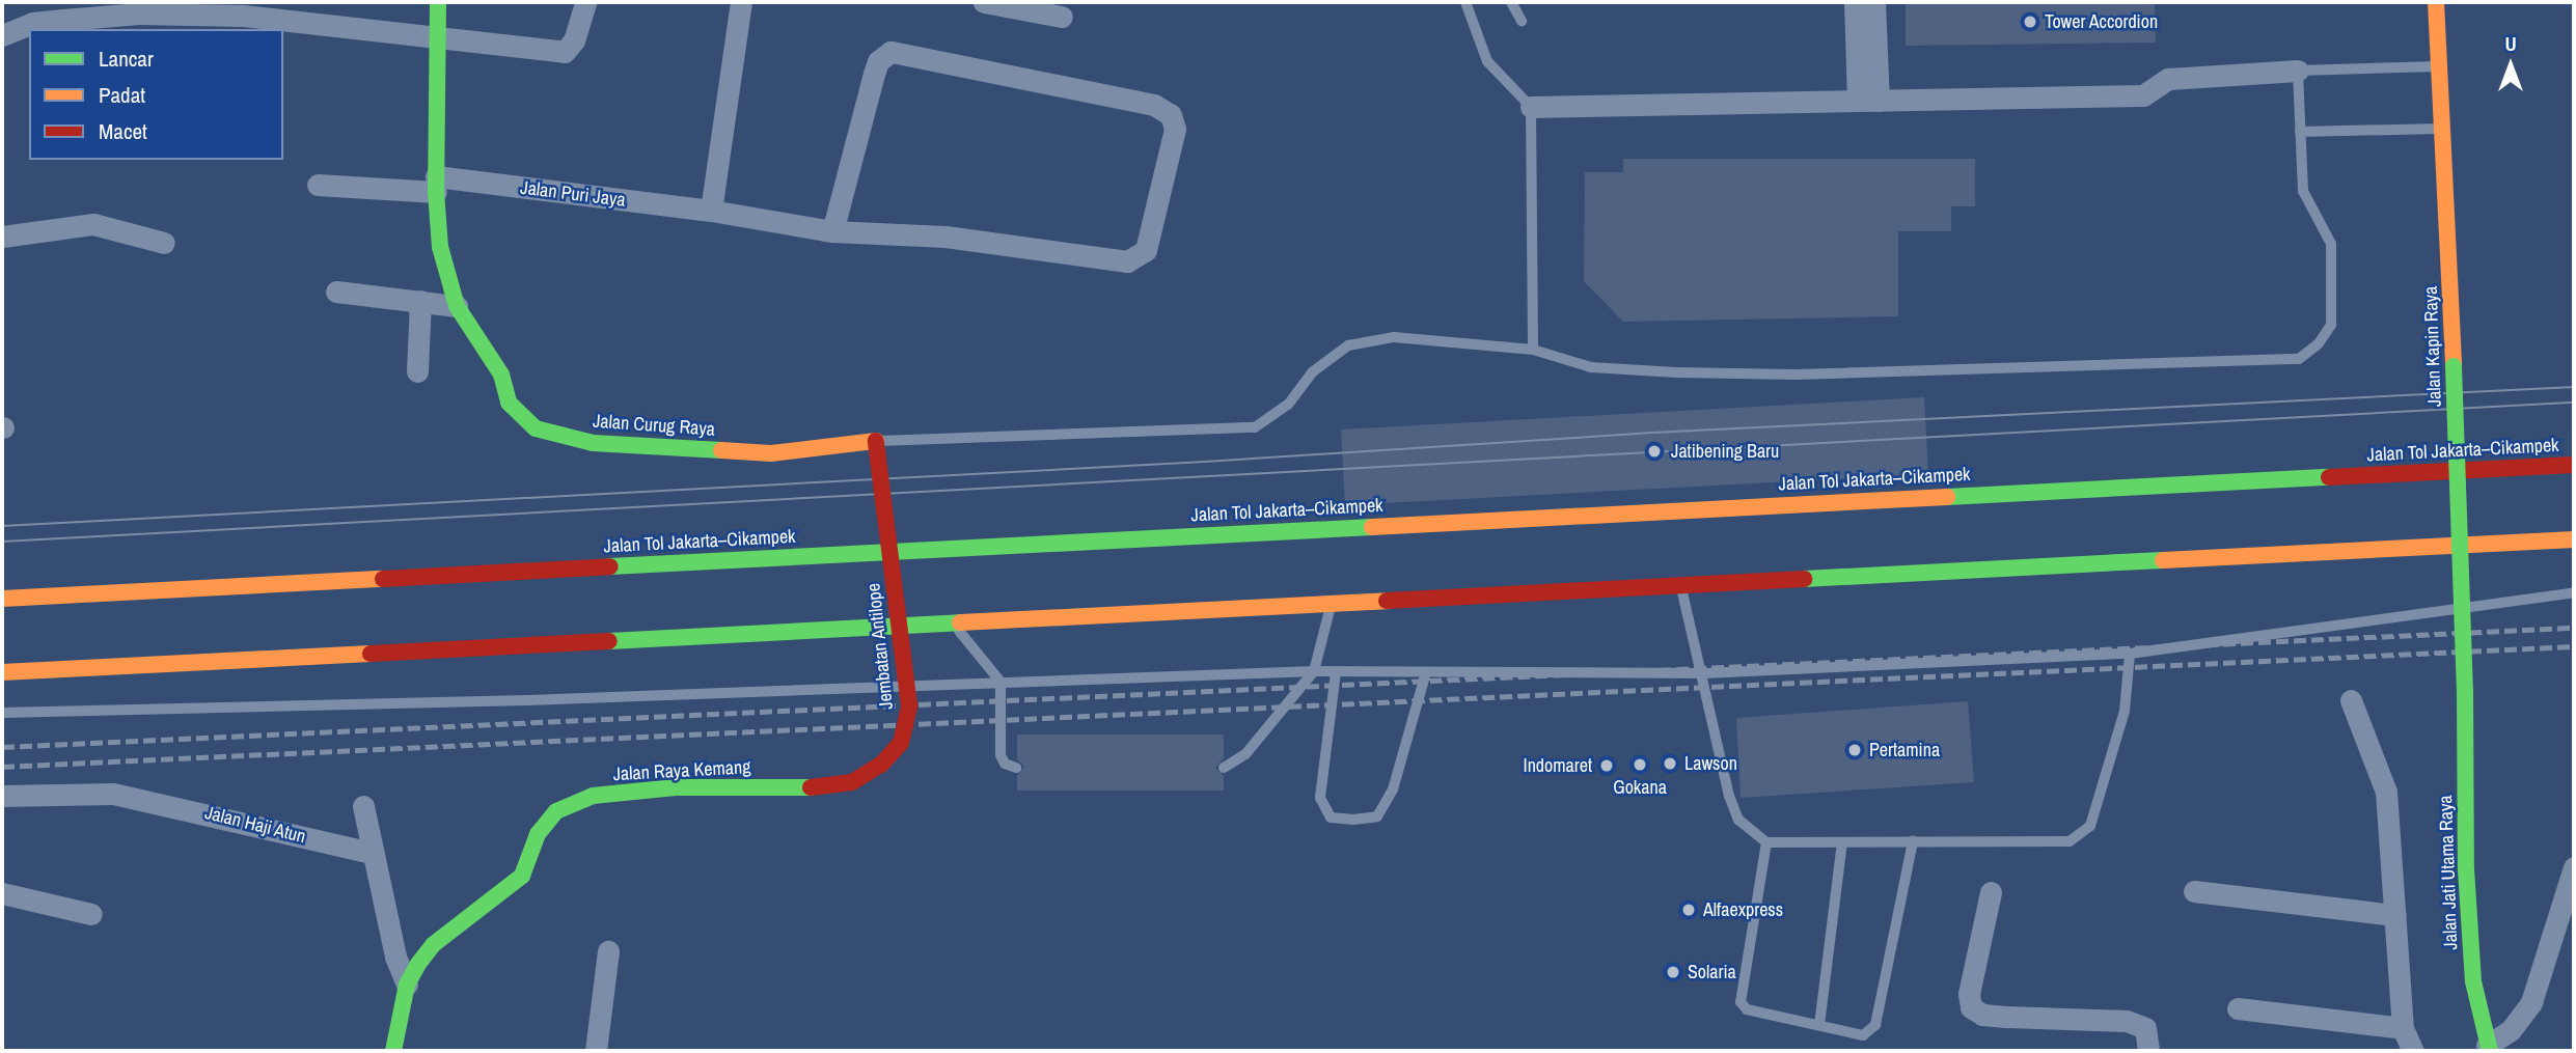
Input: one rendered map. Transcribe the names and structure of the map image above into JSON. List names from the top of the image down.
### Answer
{
  "streets": {
    "main road": [
      "Jalan Kapin Raya",
      "Jalan Curug Raya",
      "Jalan Tol Jakarta–Cikampek",
      "Jembatan Antilope",
      "Jalan Raya Kemang",
      "Jalan Jati Utama Raya"
    ],
    "street": ["Jalan Puri Jaya", "Jalan Haji Atun"]
  },
  "crossings": [
    ["Jalan Puri Jaya", "Jalan Curug Raya"],
    ["Jalan Kapin Raya", "Jalan Jati Utama Raya"],
    ["Jalan Curug Raya", "Jembatan Antilope"],
    ["Jembatan Antilope", "Jalan Raya Kemang"]
  ],
  "places": [
    "Tower Accordion",
    "Jatibening Baru",
    "Pertamina",
    "Lawson",
    "Gokana",
    "Indomaret",
    "Alfaexpress",
    "Solaria"
  ],
  "legend": ["Lancar", "Padat", "Macet"],
  "north": "top"
}
